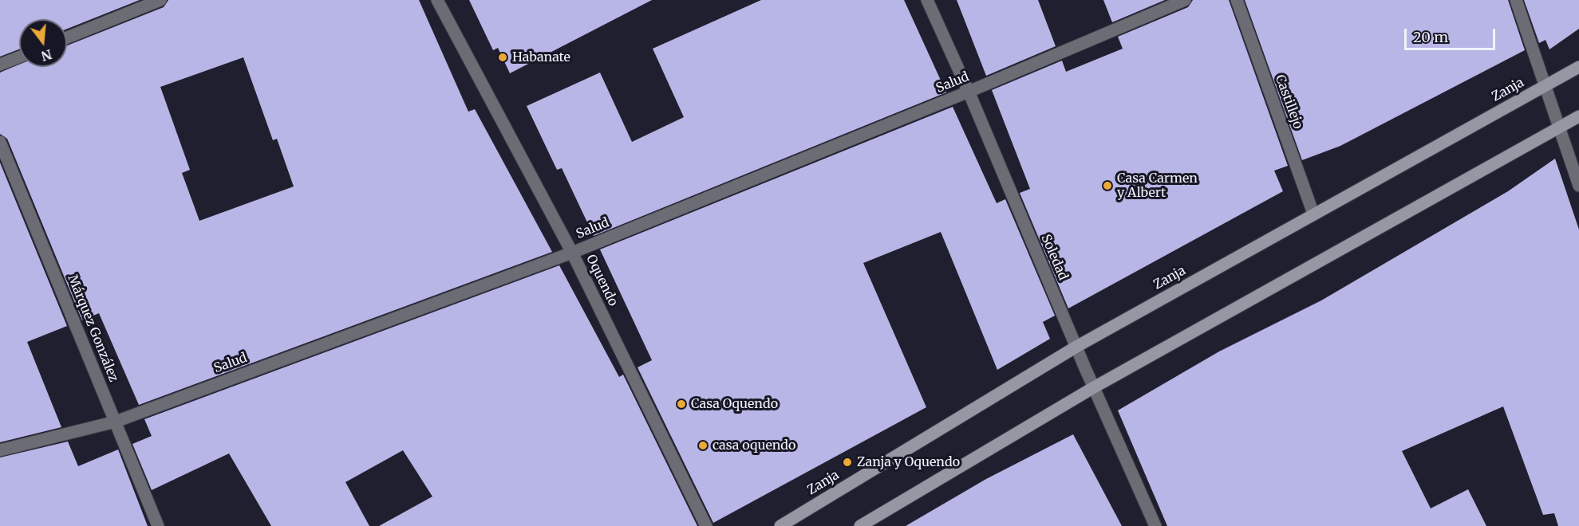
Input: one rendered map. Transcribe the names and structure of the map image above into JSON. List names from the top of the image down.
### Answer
{
  "streets": {
    "main road": ["Zanja"],
    "street": [
      "Salud",
      "Castillejo",
      "Soledad",
      "Oquendo",
      "Márquez González"
    ]
  },
  "crossings": [
    ["Salud", "Soledad"],
    ["Salud", "Oquendo"],
    ["Salud", "Márquez González"],
    ["Zanja", "Castillejo"],
    ["Zanja", "Soledad"]
  ],
  "places": [
    "Habanate",
    "Casa Carmen y Albert",
    "Casa Oquendo",
    "casa oquendo",
    "Zanja y Oquendo"
  ],
  "scale_bar": "20 m",
  "north": "bottom"
}
